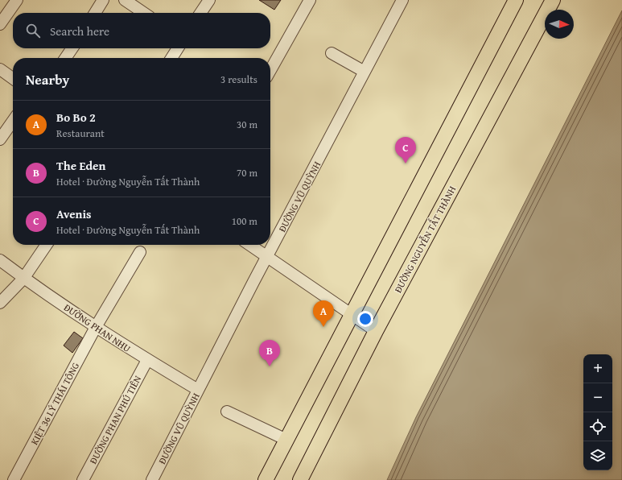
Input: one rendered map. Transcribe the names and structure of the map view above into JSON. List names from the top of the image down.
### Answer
{
  "streets": {
    "main road": ["ĐƯỜNG NGUYỄN TẤT THÀNH"],
    "street": [
      "ĐƯỜNG VŨ QUỲNH",
      "ĐƯỜNG PHAN NHU",
      "KIỆT 36 LÝ THÁI TÔNG",
      "ĐƯỜNG PHAN PHÚ TIÊN"
    ]
  },
  "crossings": [
    ["ĐƯỜNG VŨ QUỲNH", "ĐƯỜNG PHAN NHU"],
    ["ĐƯỜNG PHAN NHU", "KIỆT 36 LÝ THÁI TÔNG"],
    ["ĐƯỜNG PHAN NHU", "ĐƯỜNG PHAN PHÚ TIÊN"]
  ],
  "north": "right",
  "page": {
    "search": "Search here",
    "heading": ["Nearby", "3 results"],
    "list": [
      {
        "mark": "A",
        "name": "Bo Bo 2",
        "note": "Restaurant",
        "value": "30 m"
      },
      {
        "mark": "B",
        "name": "The Eden",
        "note": "Hotel · Đường Nguyễn Tất Thành",
        "value": "70 m"
      },
      {
        "mark": "C",
        "name": "Avenis",
        "note": "Hotel · Đường Nguyễn Tất Thành",
        "value": "100 m"
      }
    ],
    "pins": ["C", "A", "B"],
    "map_buttons": ["+", "−"]
  }
}
